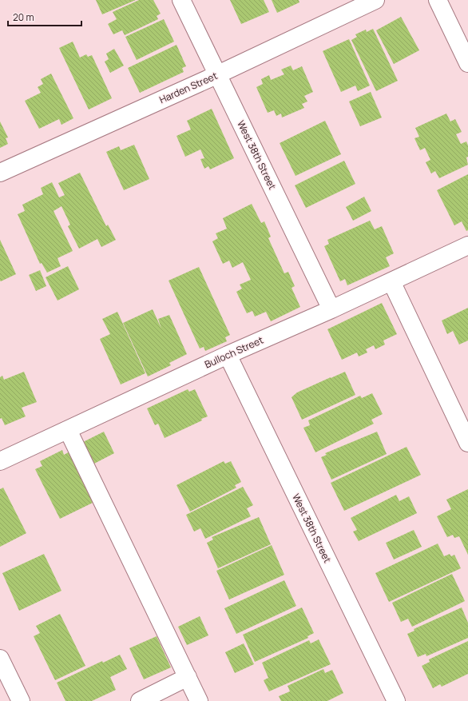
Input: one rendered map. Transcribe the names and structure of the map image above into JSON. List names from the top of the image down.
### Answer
{
  "streets": {
    "street": ["Harden Street", "West 38th Street", "Bulloch Street"]
  },
  "crossings": [
    ["Harden Street", "West 38th Street"],
    ["West 38th Street", "Bulloch Street"]
  ],
  "scale_bar": "20 m"
}
